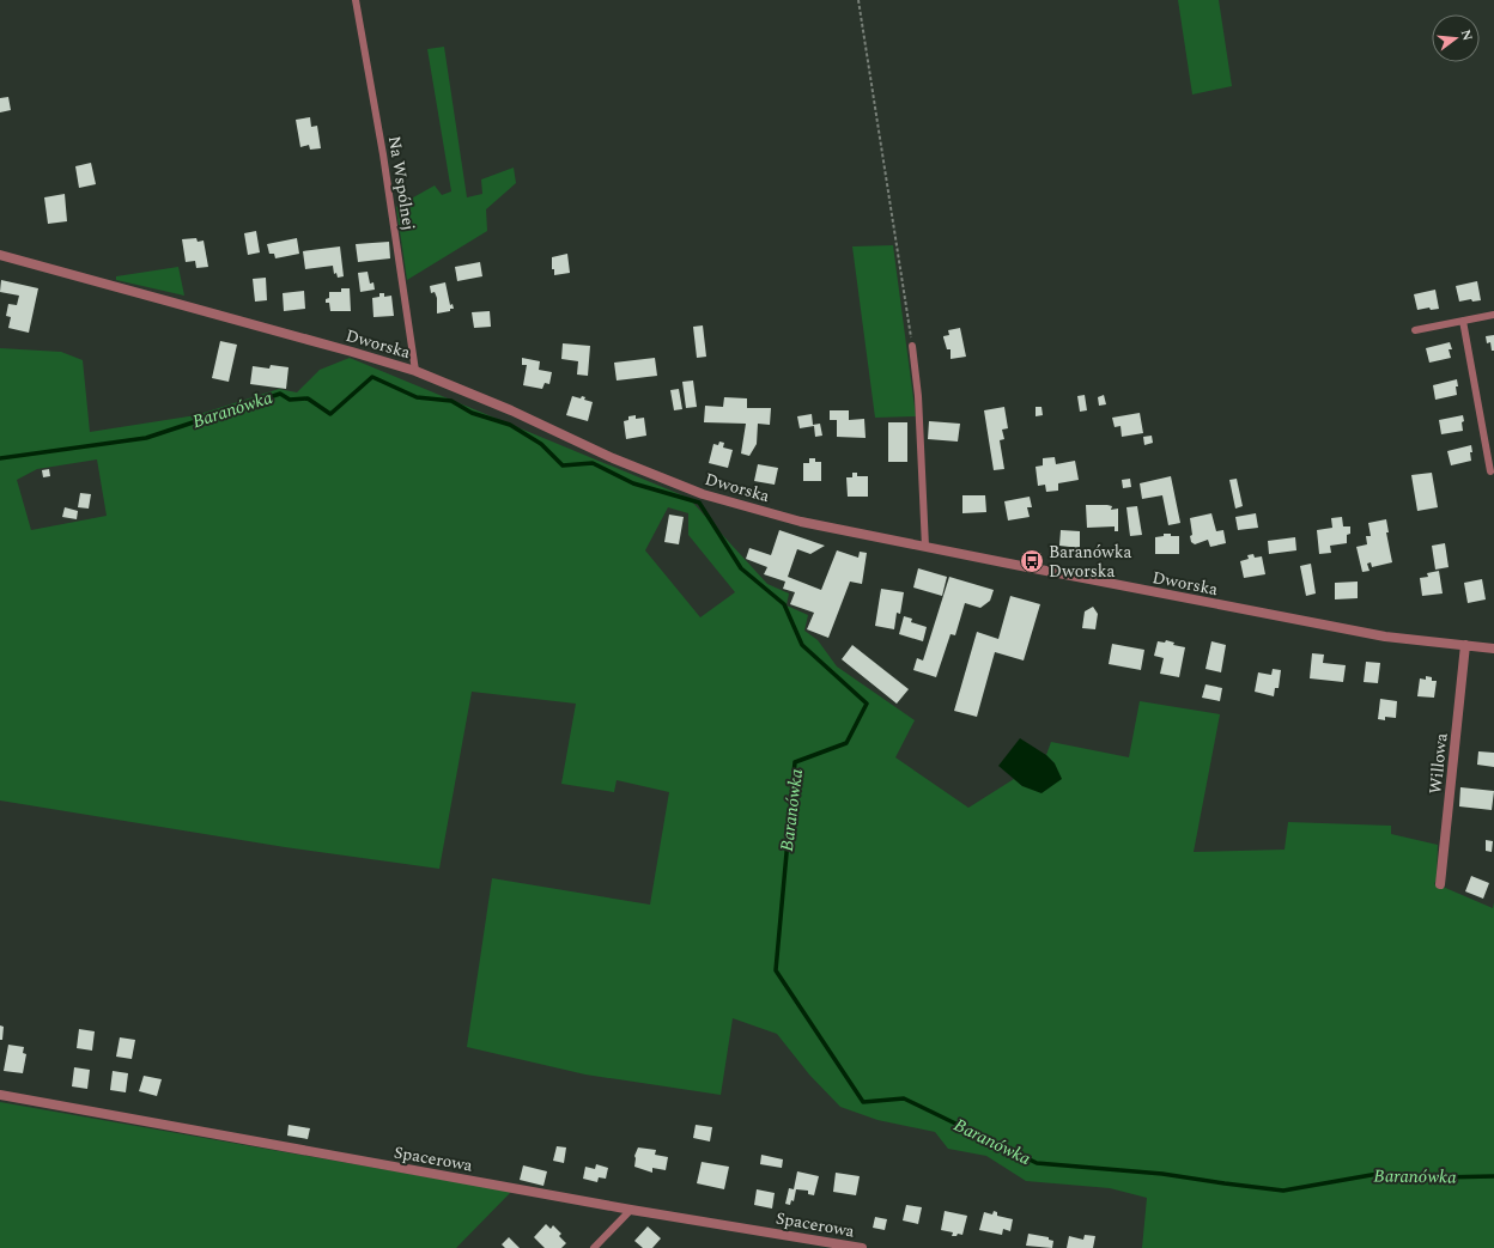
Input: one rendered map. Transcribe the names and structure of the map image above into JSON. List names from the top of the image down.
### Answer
{
  "streets": {
    "street": ["Dworska", "Willowa", "Spacerowa"],
    "lane": ["Na Wspólnej"]
  },
  "crossings": [
    ["Na Wspólnej", "Dworska"],
    ["Dworska", "Willowa"]
  ],
  "water": ["Baranówka"],
  "places": {
    "bus stop": ["Baranówka Dworska"]
  },
  "north": "right"
}
